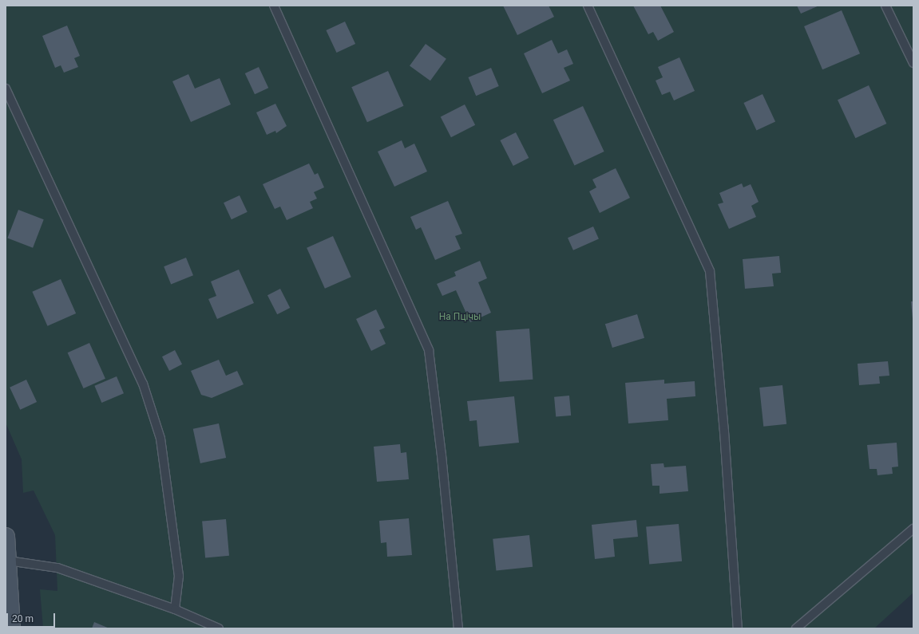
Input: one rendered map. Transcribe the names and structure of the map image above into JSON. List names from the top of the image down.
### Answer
{
  "parks": ["На Пцічы"],
  "scale_bar": "20 m"
}
